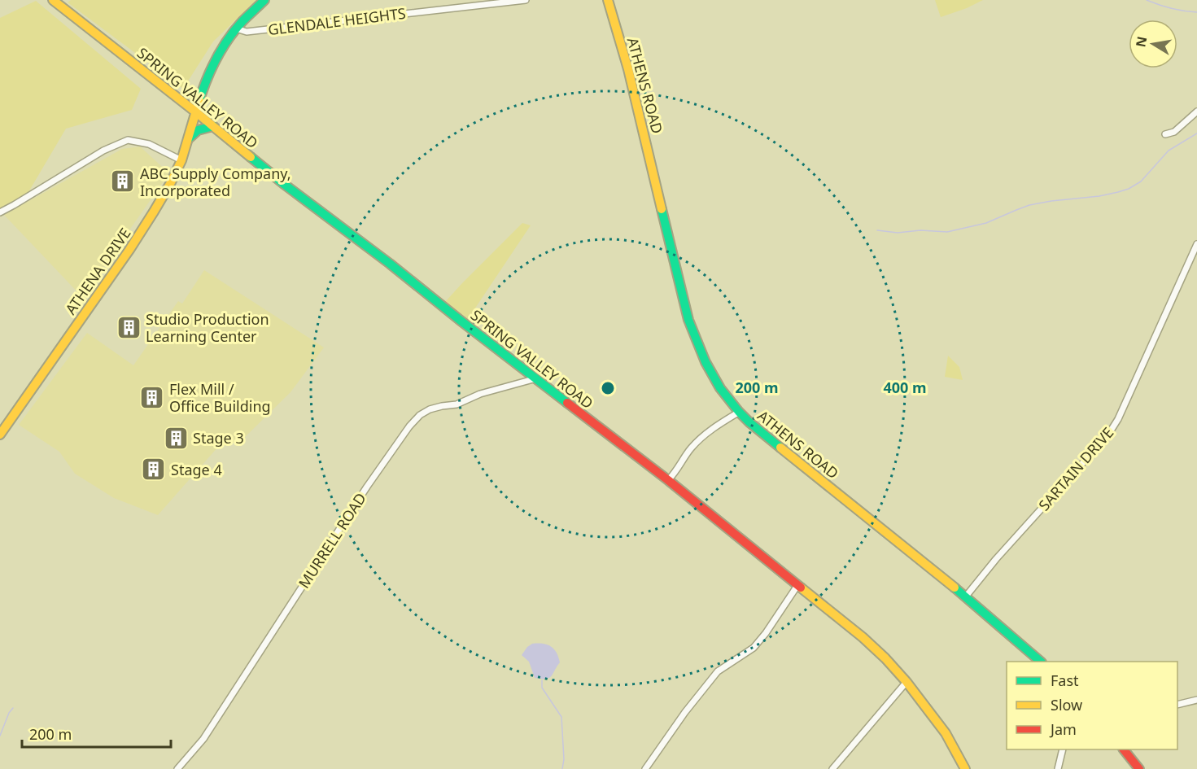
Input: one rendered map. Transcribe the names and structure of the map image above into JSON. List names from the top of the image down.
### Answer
{
  "streets": {
    "street": [
      "GLENDALE HEIGHTS",
      "ATHENS ROAD",
      "SPRING VALLEY ROAD",
      "ATHENA DRIVE",
      "SARTAIN DRIVE",
      "MURRELL ROAD"
    ]
  },
  "crossings": [
    ["GLENDALE HEIGHTS", "ATHENA DRIVE"],
    ["ATHENS ROAD", "SARTAIN DRIVE"],
    ["SPRING VALLEY ROAD", "ATHENA DRIVE"],
    ["SPRING VALLEY ROAD", "MURRELL ROAD"]
  ],
  "places": {
    "building": [
      "ABC Supply Company, Incorporated",
      "Studio Production Learning Center",
      "Flex Mill / Office Building",
      "Stage 3",
      "Stage 4"
    ]
  },
  "legend": ["Fast", "Slow", "Jam"],
  "scale_bar": "200 m",
  "north": "left",
  "rings": ["200 m", "400 m"]
}
